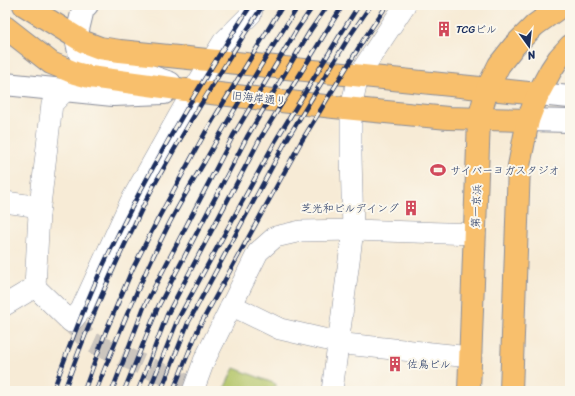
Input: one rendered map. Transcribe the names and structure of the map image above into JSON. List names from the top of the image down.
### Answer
{
  "streets": {
    "highway": ["旧海岸通り", "第一京浜"]
  },
  "crossings": [
    ["旧海岸通り", "第一京浜"]
  ],
  "places": {
    "building": ["TCGビル", "芝光和ビルデイング", "佐鳥ビル"],
    "sports": ["サイバーヨガスタジオ"]
  },
  "north": "bottom"
}
